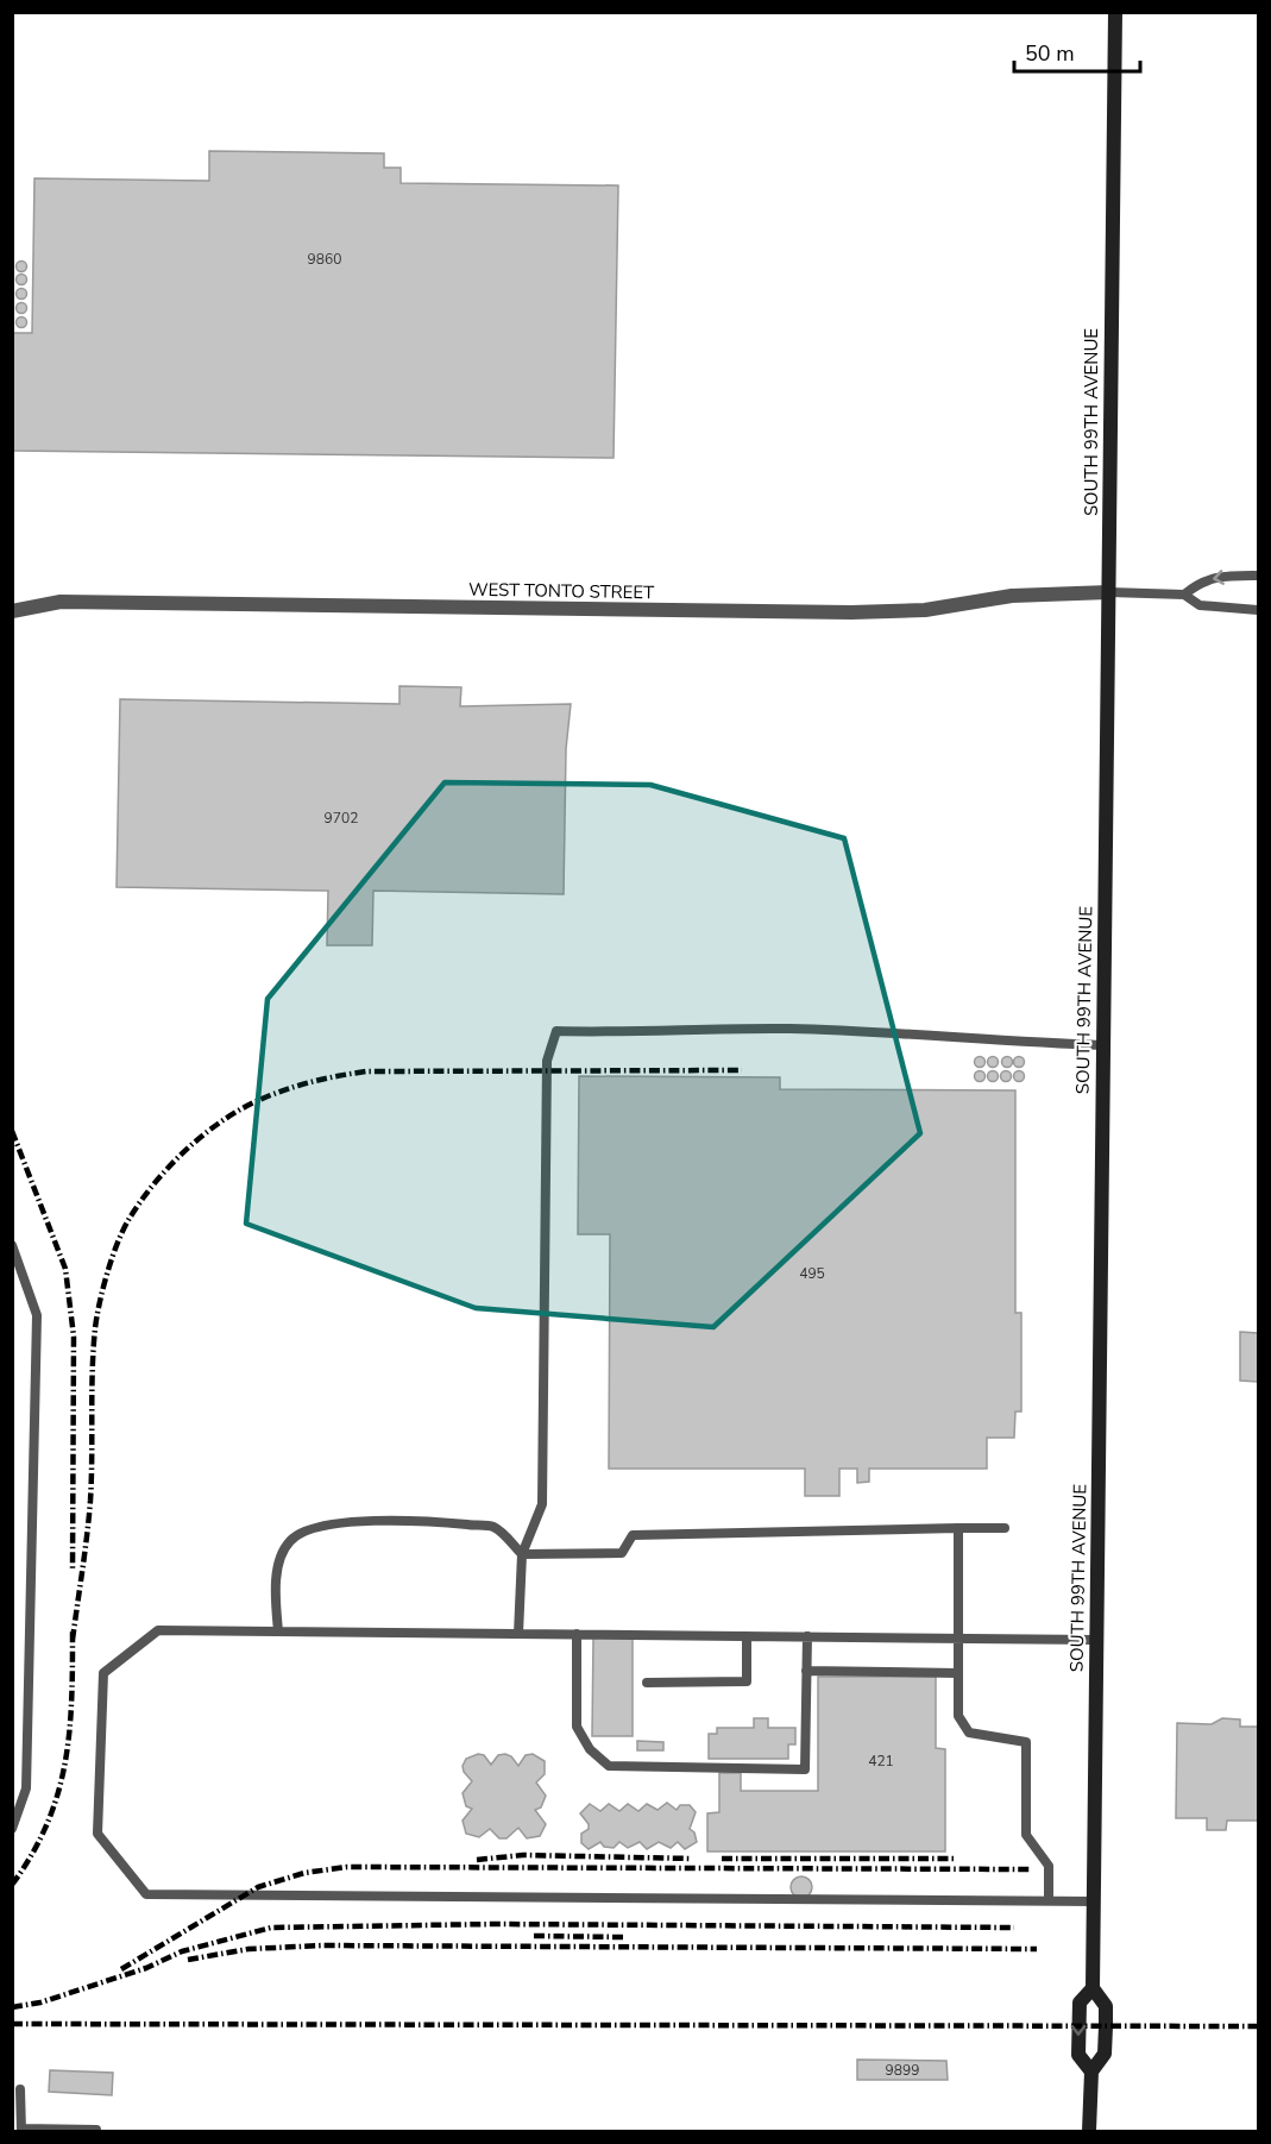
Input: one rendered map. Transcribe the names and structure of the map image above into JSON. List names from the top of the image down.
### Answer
{
  "streets": {
    "main road": ["SOUTH 99TH AVENUE"],
    "street": ["WEST TONTO STREET"]
  },
  "crossings": [
    ["SOUTH 99TH AVENUE", "WEST TONTO STREET"]
  ],
  "house_numbers": [
    "9860",
    "9702",
    "495",
    "421",
    "9899"
  ],
  "scale_bar": "50 m"
}
